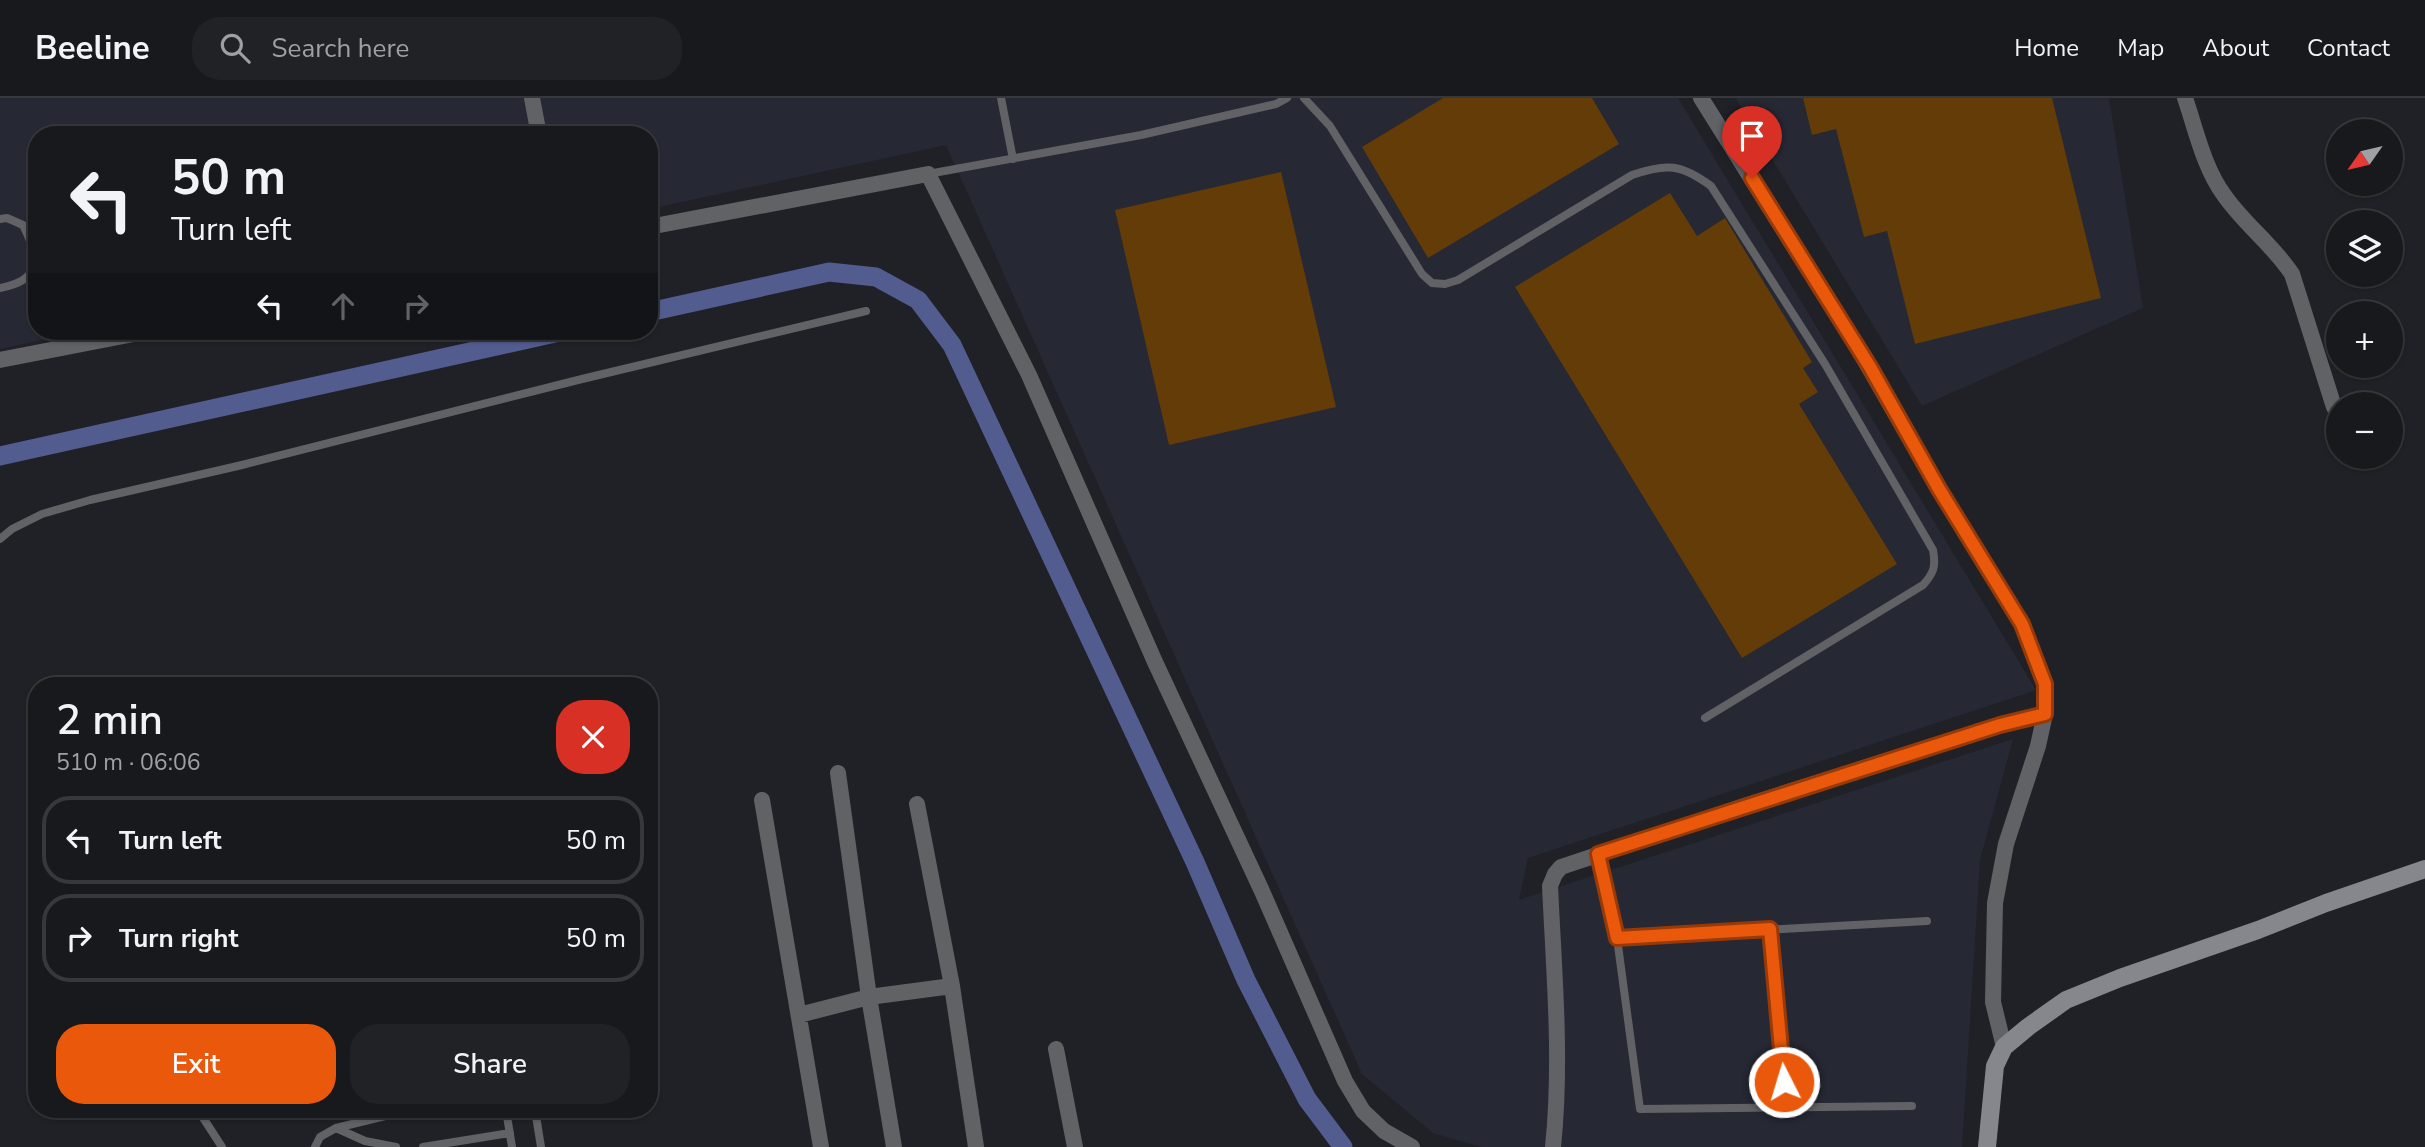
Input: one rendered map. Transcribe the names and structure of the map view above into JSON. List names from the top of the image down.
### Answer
{
  "north": "bottom left",
  "page": {
    "header": "Beeline",
    "search": "Search here",
    "nav": [
      "Home",
      "Map",
      "About",
      "Contact"
    ],
    "map_buttons": ["+", "−"],
    "turn": ["50 m", "Turn left"],
    "heading": ["2 min", "510 m · 06:06"],
    "list": [
      {
        "name": "Turn left",
        "value": "50 m"
      },
      {
        "name": "Turn right",
        "value": "50 m"
      }
    ],
    "buttons": ["Exit", "Share"]
  }
}
